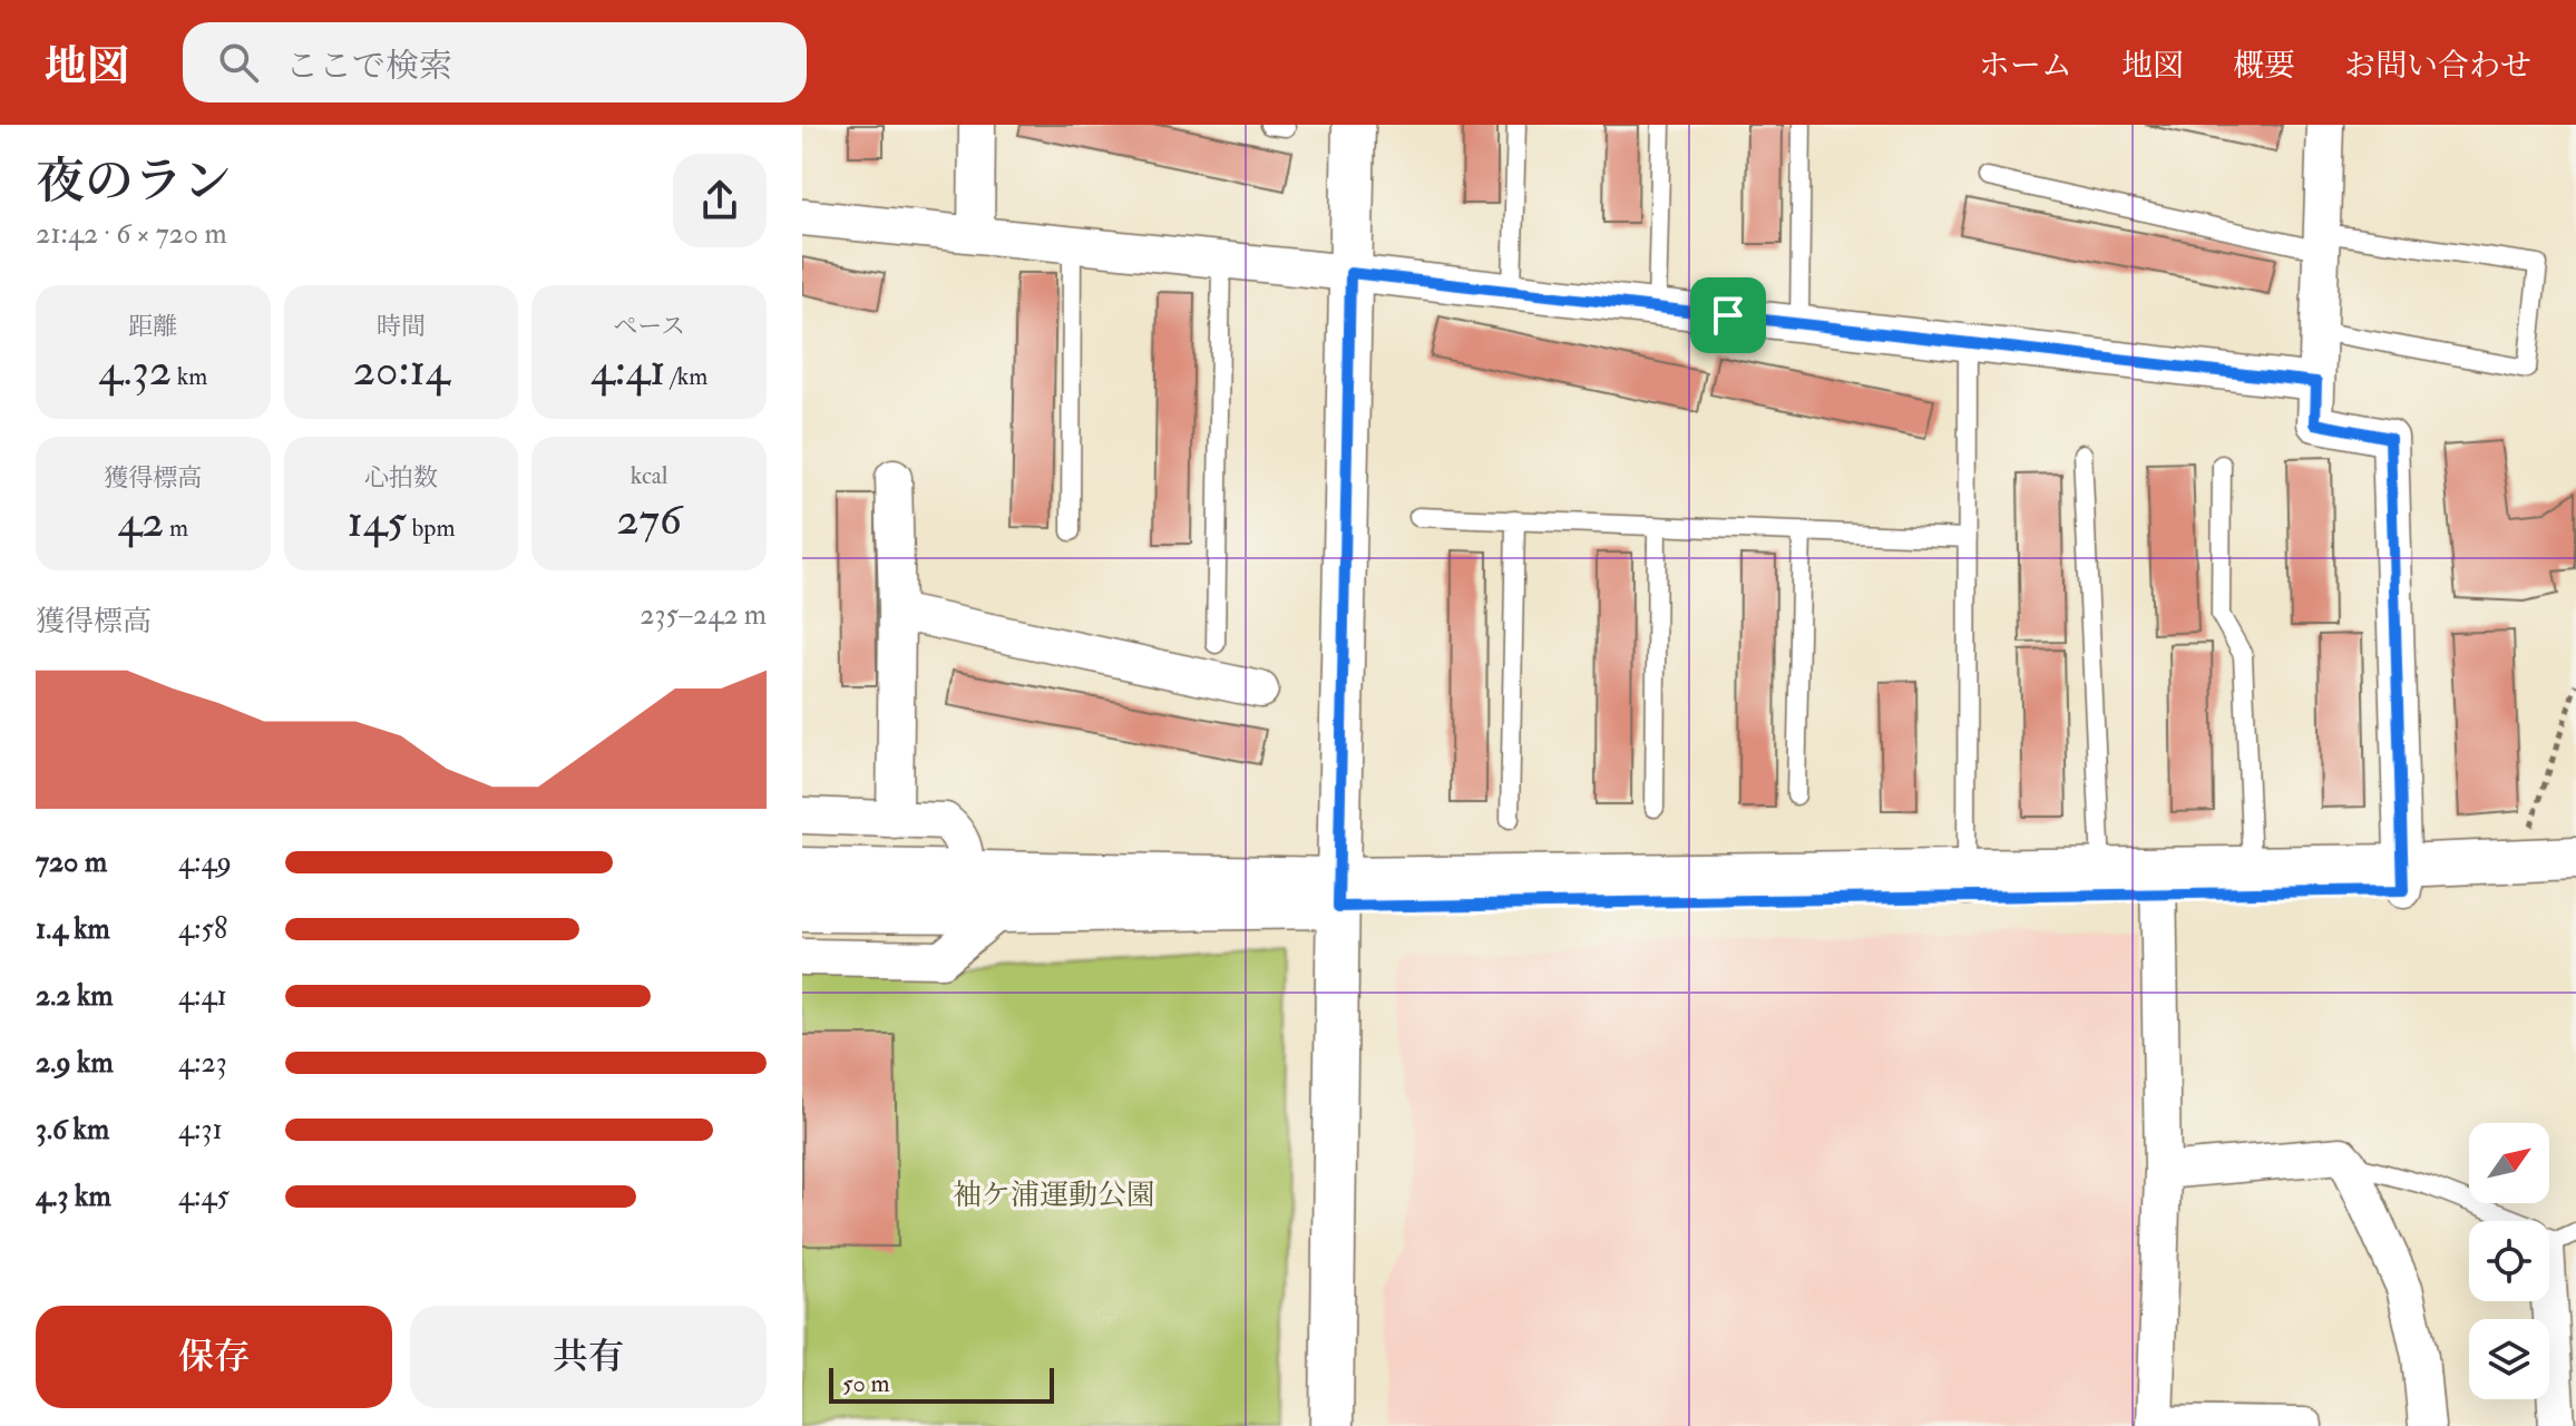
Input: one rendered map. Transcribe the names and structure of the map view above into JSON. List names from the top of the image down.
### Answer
{
  "parks": ["袖ケ浦運動公園"],
  "scale_bar": "50 m",
  "north": "top right",
  "page": {
    "header": "地図",
    "search": "ここで検索",
    "nav": [
      "ホーム",
      "地図",
      "概要",
      "お問い合わせ"
    ],
    "heading": ["夜のラン", "21:42 · 6 × 720 m"],
    "stats": [
      ["距離", "4.32 km"],
      ["時間", "20:14"],
      ["ペース", "4:41 /km"],
      ["獲得標高", "42 m"],
      ["心拍数", "145 bpm"],
      ["kcal", "276"]
    ],
    "chart": ["獲得標高", "235–242 m"],
    "list": [
      {
        "name": "720 m",
        "note": "4:49"
      },
      {
        "name": "1.4 km",
        "note": "4:58"
      },
      {
        "name": "2.2 km",
        "note": "4:41"
      },
      {
        "name": "2.9 km",
        "note": "4:23"
      },
      {
        "name": "3.6 km",
        "note": "4:31"
      },
      {
        "name": "4.3 km",
        "note": "4:45"
      }
    ],
    "buttons": ["保存", "共有"],
    "scale": "50 m"
  }
}
